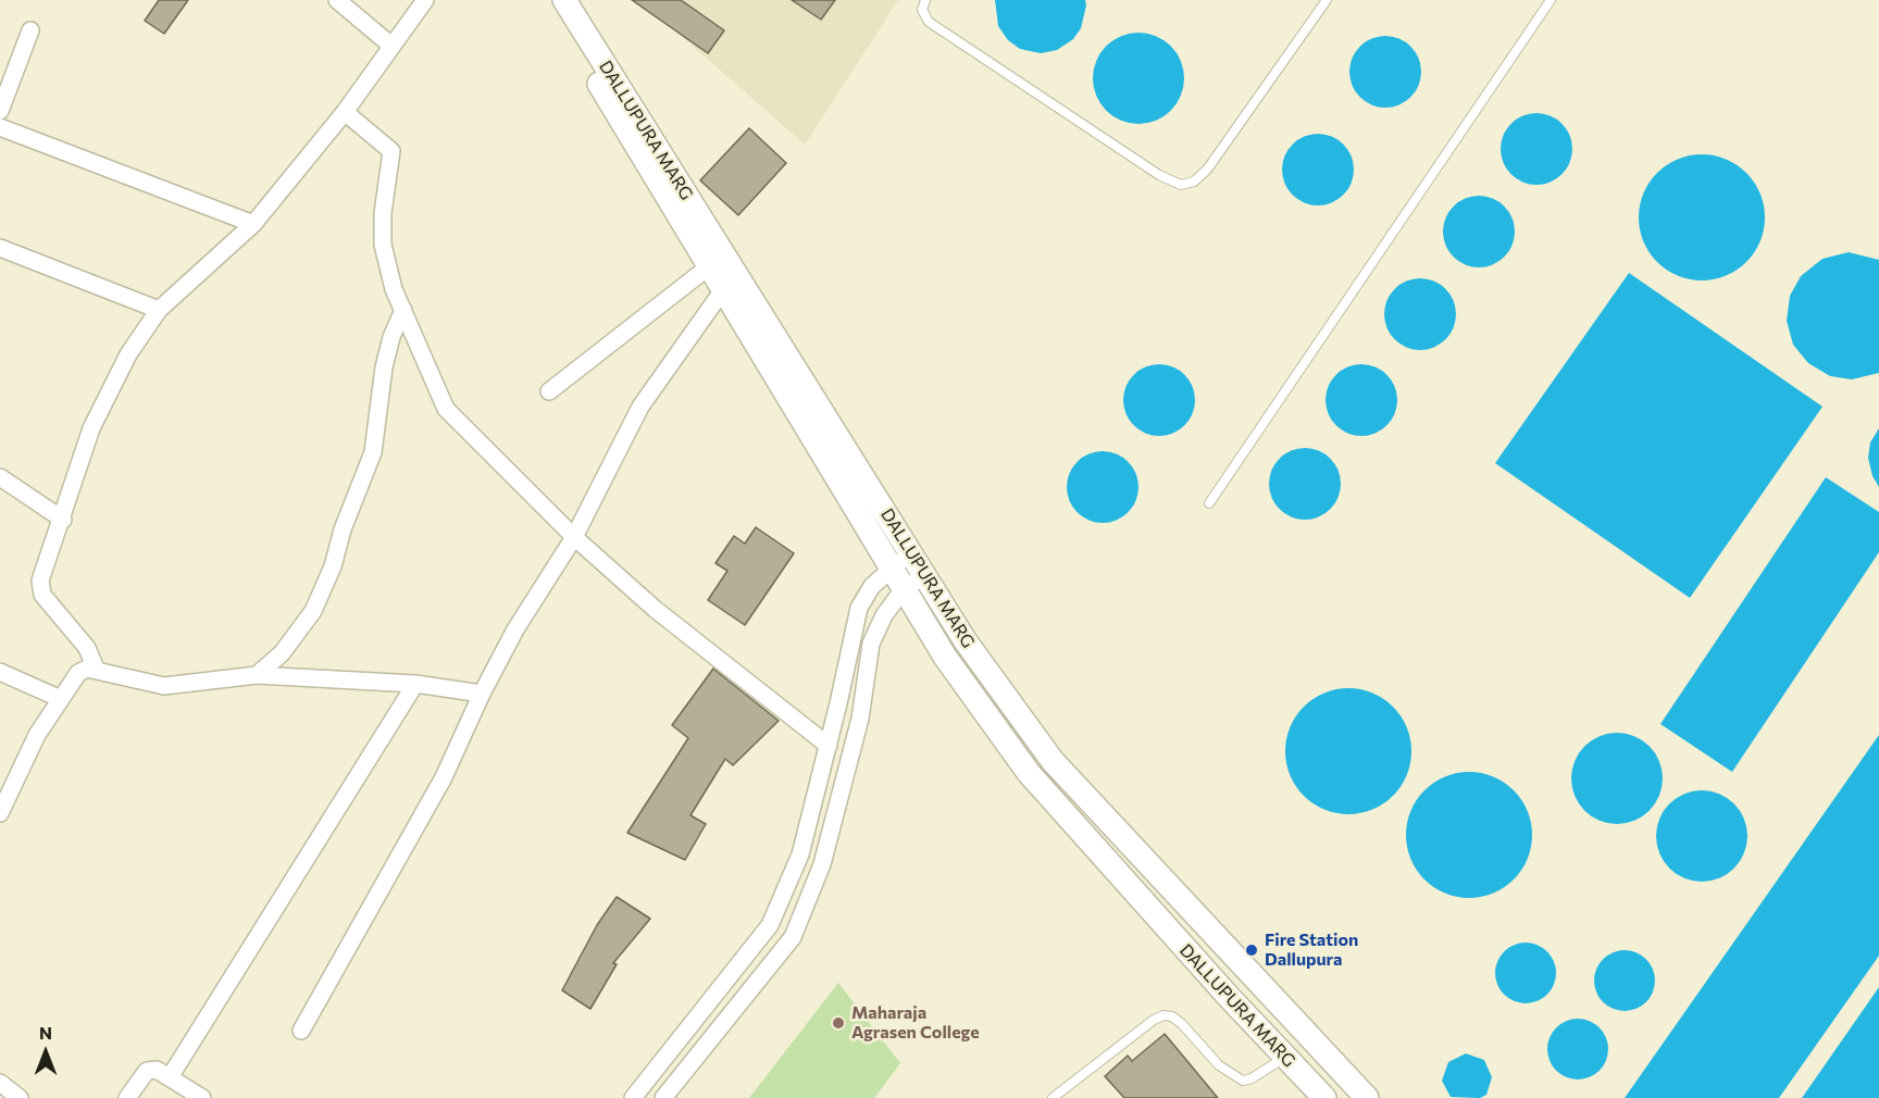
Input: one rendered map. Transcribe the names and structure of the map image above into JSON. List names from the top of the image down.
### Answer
{
  "streets": {
    "main road": ["DALLUPURA MARG"]
  },
  "places": ["Fire Station Dallupura", "Maharaja Agrasen College"],
  "north": "top"
}
